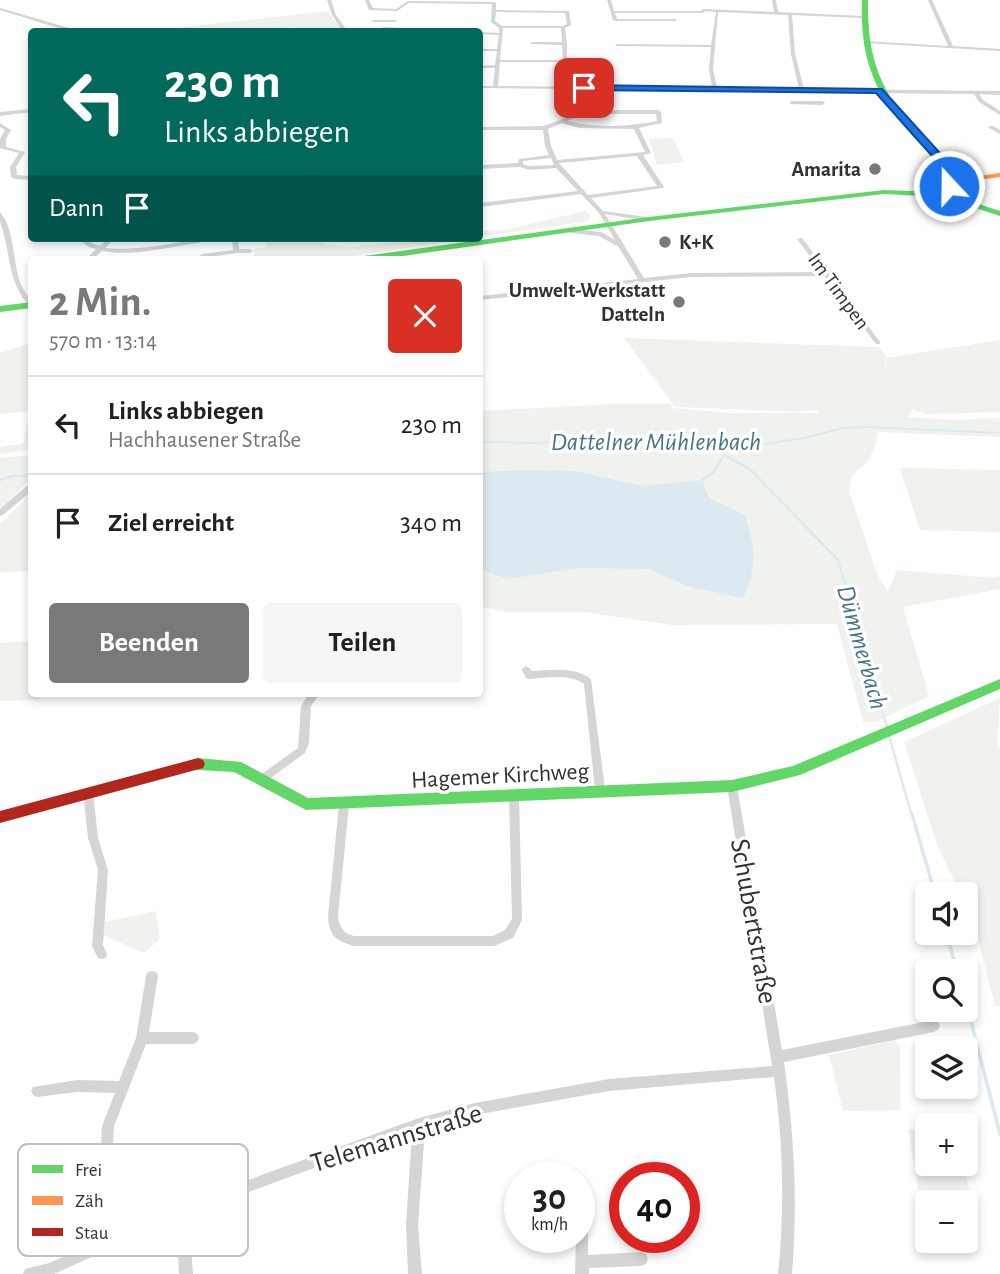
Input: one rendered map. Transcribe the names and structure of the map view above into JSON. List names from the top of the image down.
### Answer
{
  "streets": {
    "street": [
      "Im Timpen",
      "Hagemer Kirchweg",
      "Schubertstraße",
      "Telemannstraße"
    ]
  },
  "crossings": [
    ["Hagemer Kirchweg", "Schubertstraße"],
    ["Schubertstraße", "Telemannstraße"]
  ],
  "water": ["Dattelner Mühlenbach", "Dümmerbach"],
  "places": ["Amarita", "K+K", "Umwelt-Werkstatt Datteln"],
  "legend": ["Frei", "Zäh", "Stau"],
  "page": {
    "turn": ["230 m", "Links abbiegen"],
    "then": "Dann",
    "heading": ["2 Min.", "570 m · 13:14"],
    "list": [
      {
        "name": "Links abbiegen",
        "note": "Hachhausener Straße",
        "value": "230 m"
      },
      {
        "name": "Ziel erreicht",
        "value": "340 m"
      }
    ],
    "buttons": ["Beenden", "Teilen"],
    "map_buttons": ["+", "−"],
    "speed": "30 km/h",
    "limit": "40"
  }
}
